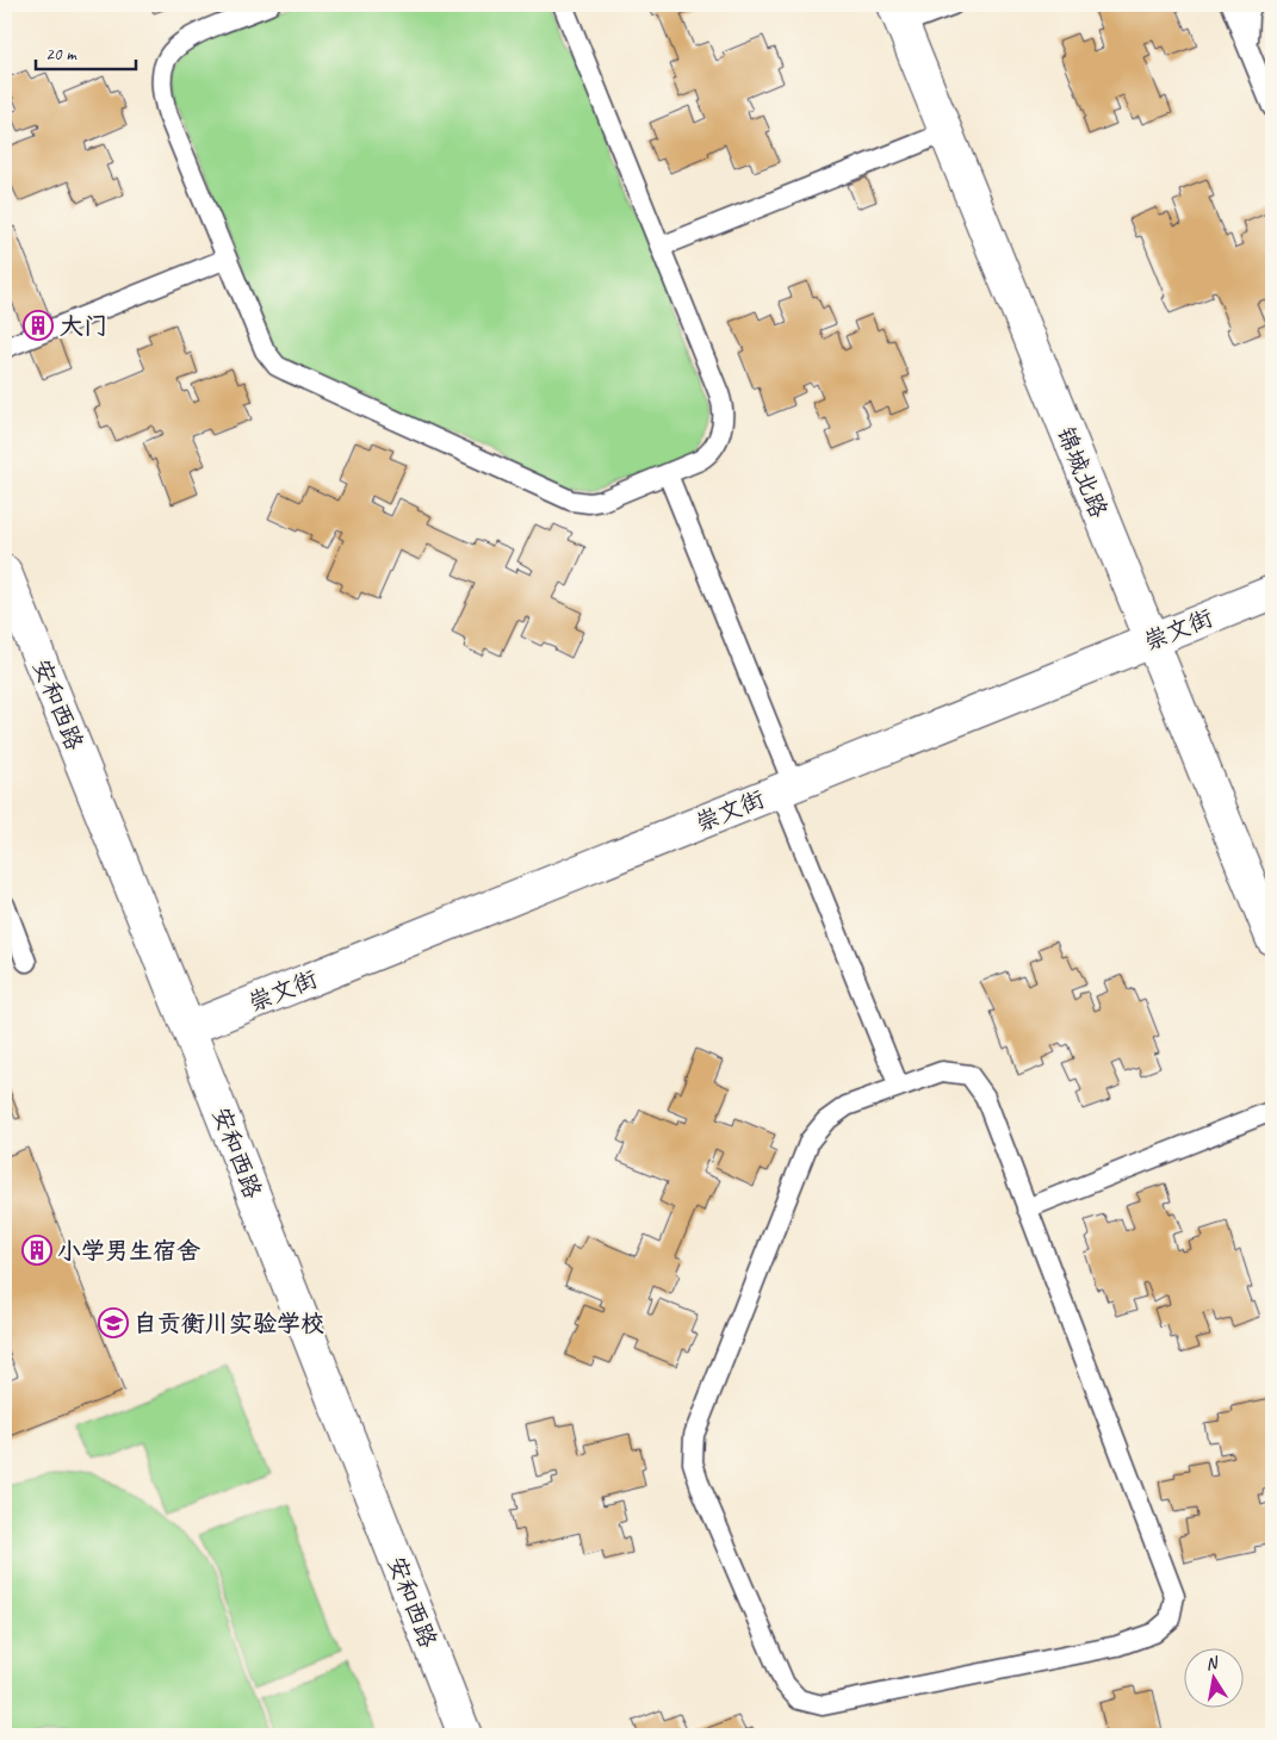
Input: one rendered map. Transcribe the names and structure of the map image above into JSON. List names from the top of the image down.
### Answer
{
  "streets": {
    "street": ["锦城北路", "崇文街", "安和西路"]
  },
  "crossings": [
    ["锦城北路", "崇文街"],
    ["崇文街", "安和西路"]
  ],
  "places": {
    "building": ["大门", "小学男生宿舍"],
    "school or university": ["自贡衡川实验学校"]
  },
  "scale_bar": "20 m",
  "north": "top"
}
